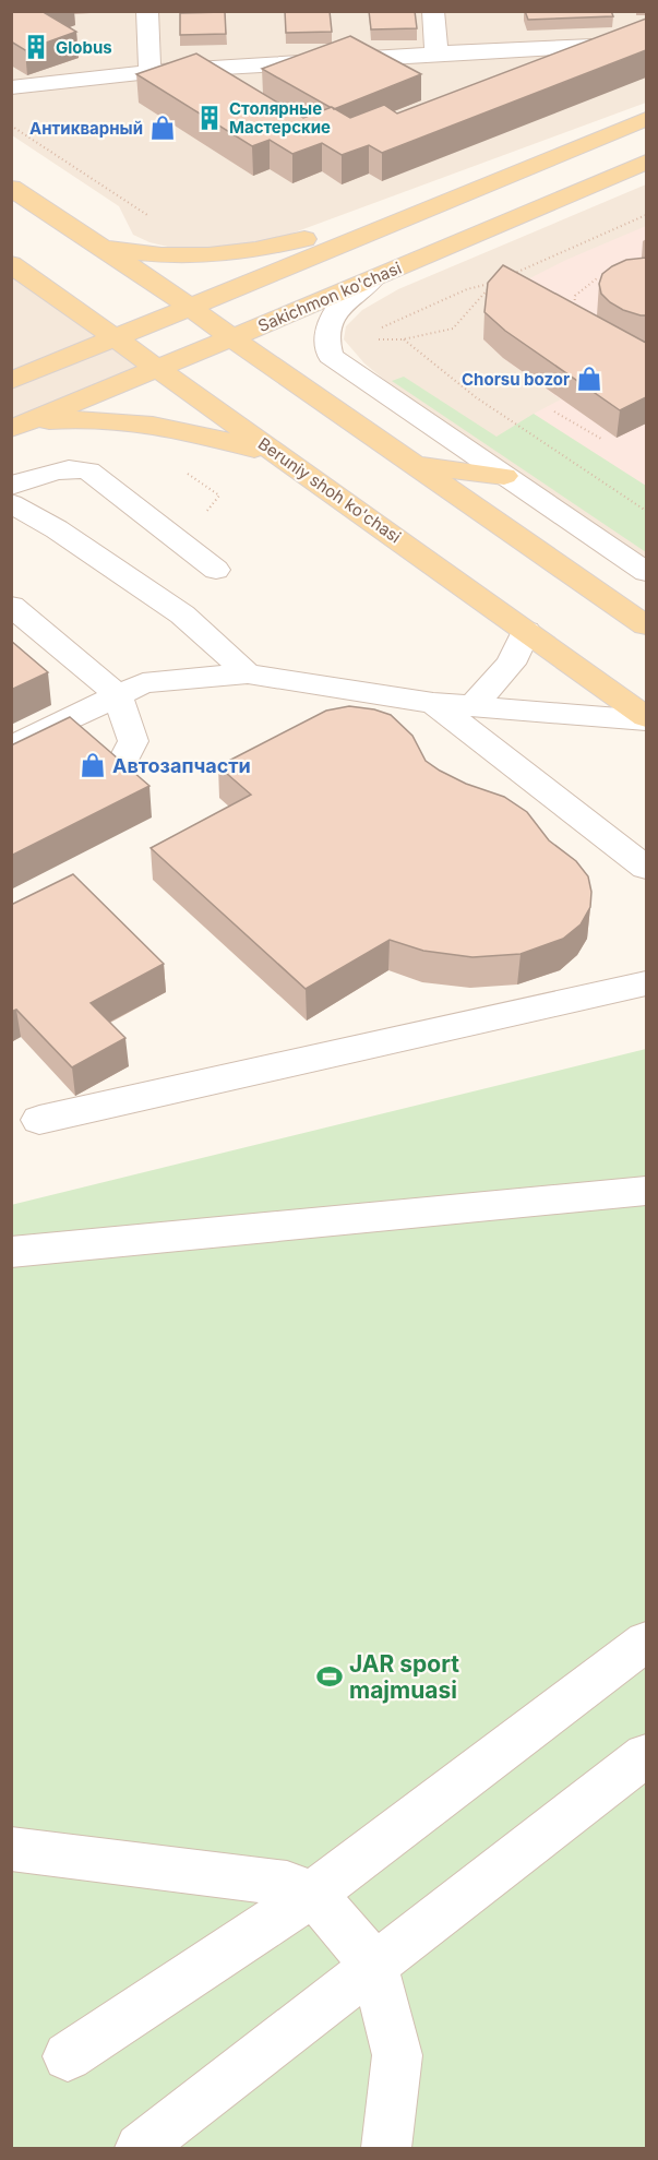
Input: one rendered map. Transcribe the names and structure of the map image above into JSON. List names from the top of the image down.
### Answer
{
  "streets": {
    "main road": ["Sakichmon ko'chasi", "Beruniy shoh ko'chasi"]
  },
  "crossings": [
    ["Sakichmon ko'chasi", "Beruniy shoh ko'chasi"]
  ],
  "places": {
    "building": ["Globus", "Столярные Мастерские"],
    "shop": ["Антикварный", "Chorsu bozor", "Автозапчасти"],
    "sports": ["JAR sport majmuasi"]
  }
}
